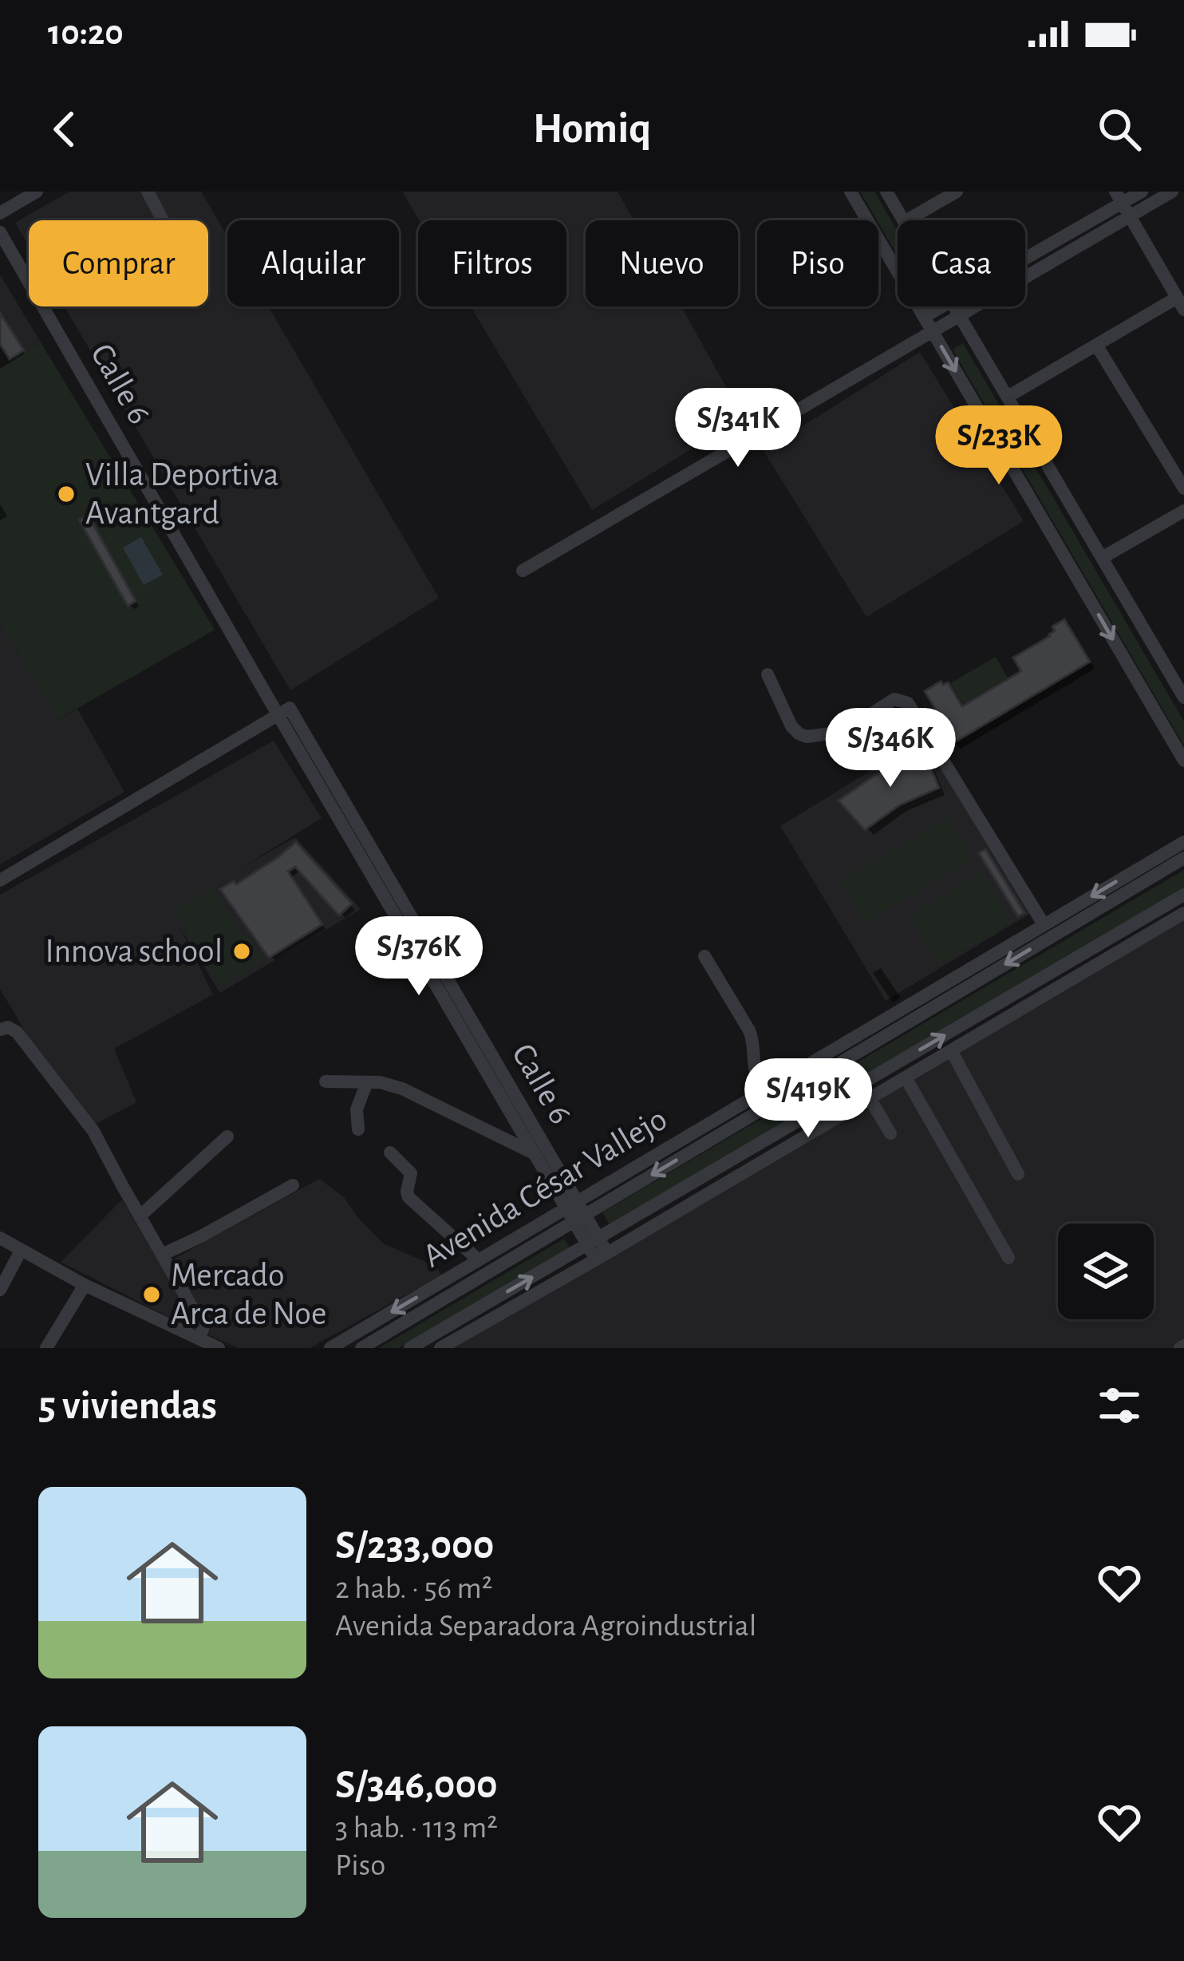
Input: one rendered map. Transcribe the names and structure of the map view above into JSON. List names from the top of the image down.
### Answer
{
  "streets": {
    "street": ["Calle 6", "Avenida César Vallejo"]
  },
  "crossings": [
    ["Calle 6", "Avenida César Vallejo"]
  ],
  "places": ["Villa Deportiva Avantgard", "Innova school", "Mercado Arca de Noe"],
  "page": {
    "status": "10:20",
    "header": "Homiq",
    "chip": [
      "Comprar",
      "Alquilar",
      "Filtros",
      "Nuevo",
      "Piso",
      "Casa"
    ],
    "price": [
      "S/341K",
      "S/233K",
      "S/346K",
      "S/376K",
      "S/419K"
    ],
    "heading": "5 viviendas",
    "list": [
      {
        "name": "S/233,000",
        "note": "2 hab. · 56 m² · Avenida Separadora Agroindustrial"
      },
      {
        "name": "S/346,000",
        "note": "3 hab. · 113 m² · Piso"
      }
    ]
  }
}
